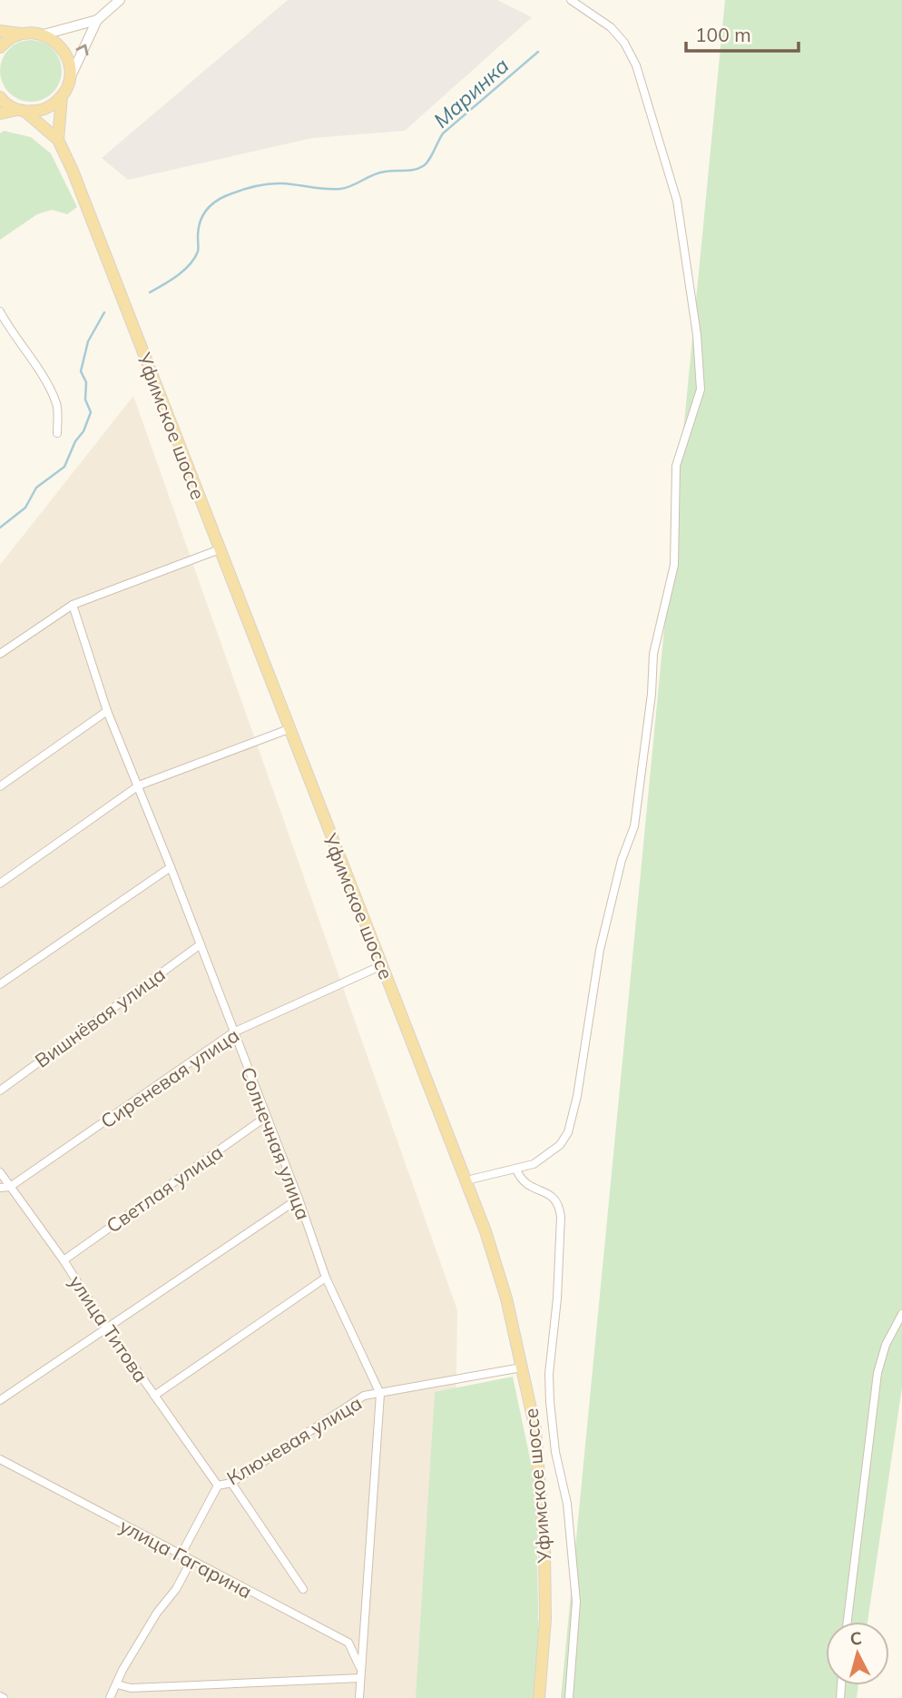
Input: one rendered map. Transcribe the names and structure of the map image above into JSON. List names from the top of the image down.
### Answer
{
  "streets": {
    "main road": ["Уфимское шоссе"],
    "street": [
      "Вишнёвая улица",
      "Сиреневая улица",
      "Солнечная улица",
      "Светлая улица",
      "улица Титова",
      "Ключевая улица",
      "улица Гагарина"
    ]
  },
  "crossings": [
    ["Уфимское шоссе", "Сиреневая улица"],
    ["Уфимское шоссе", "Ключевая улица"],
    ["Вишнёвая улица", "Солнечная улица"],
    ["Сиреневая улица", "Солнечная улица"],
    ["Сиреневая улица", "улица Титова"],
    ["Солнечная улица", "Светлая улица"],
    ["Солнечная улица", "Ключевая улица"],
    ["Солнечная улица", "улица Гагарина"],
    ["Светлая улица", "улица Титова"],
    ["улица Титова", "Ключевая улица"],
    ["Ключевая улица", "улица Гагарина"]
  ],
  "water": ["Маринка"],
  "scale_bar": "100 m",
  "north": "top"
}
